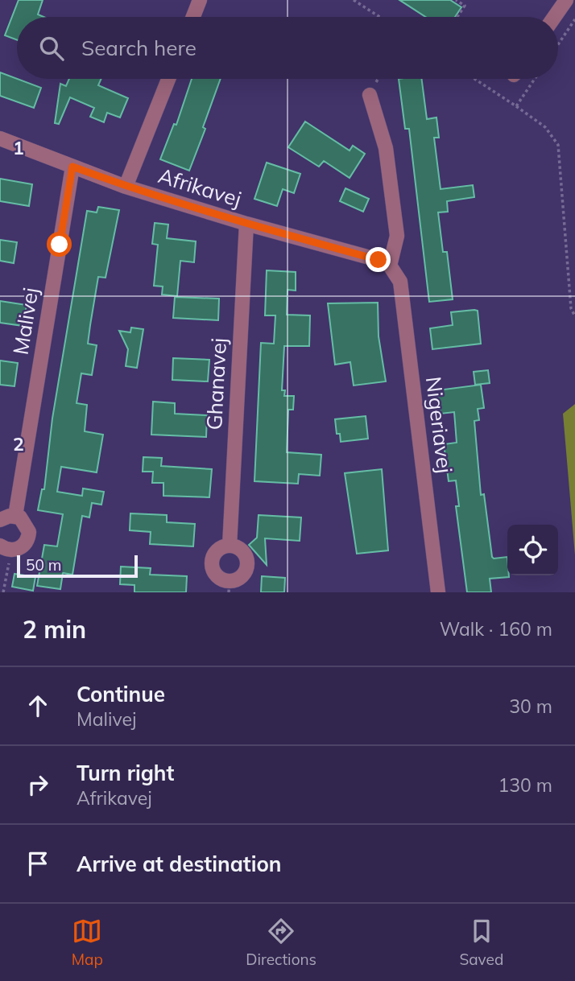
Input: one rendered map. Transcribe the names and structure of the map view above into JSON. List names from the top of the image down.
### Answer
{
  "streets": {
    "street": [
      "Afrikavej",
      "Malivej",
      "Ghanavej",
      "Nigeriavej"
    ]
  },
  "crossings": [
    ["Afrikavej", "Malivej"],
    ["Afrikavej", "Ghanavej"],
    ["Afrikavej", "Nigeriavej"]
  ],
  "scale_bar": "50 m",
  "page": {
    "search": "Search here",
    "scale": "50 m",
    "heading": ["2 min", "Walk · 160 m"],
    "list": [
      ["Continue", "Malivej", "30 m"],
      ["Turn right", "Afrikavej", "130 m"],
      "Arrive at destination"
    ],
    "nav": ["Map", "Directions", "Saved"]
  },
  "grid": {
    "rows": ["1", "2"]
  }
}
